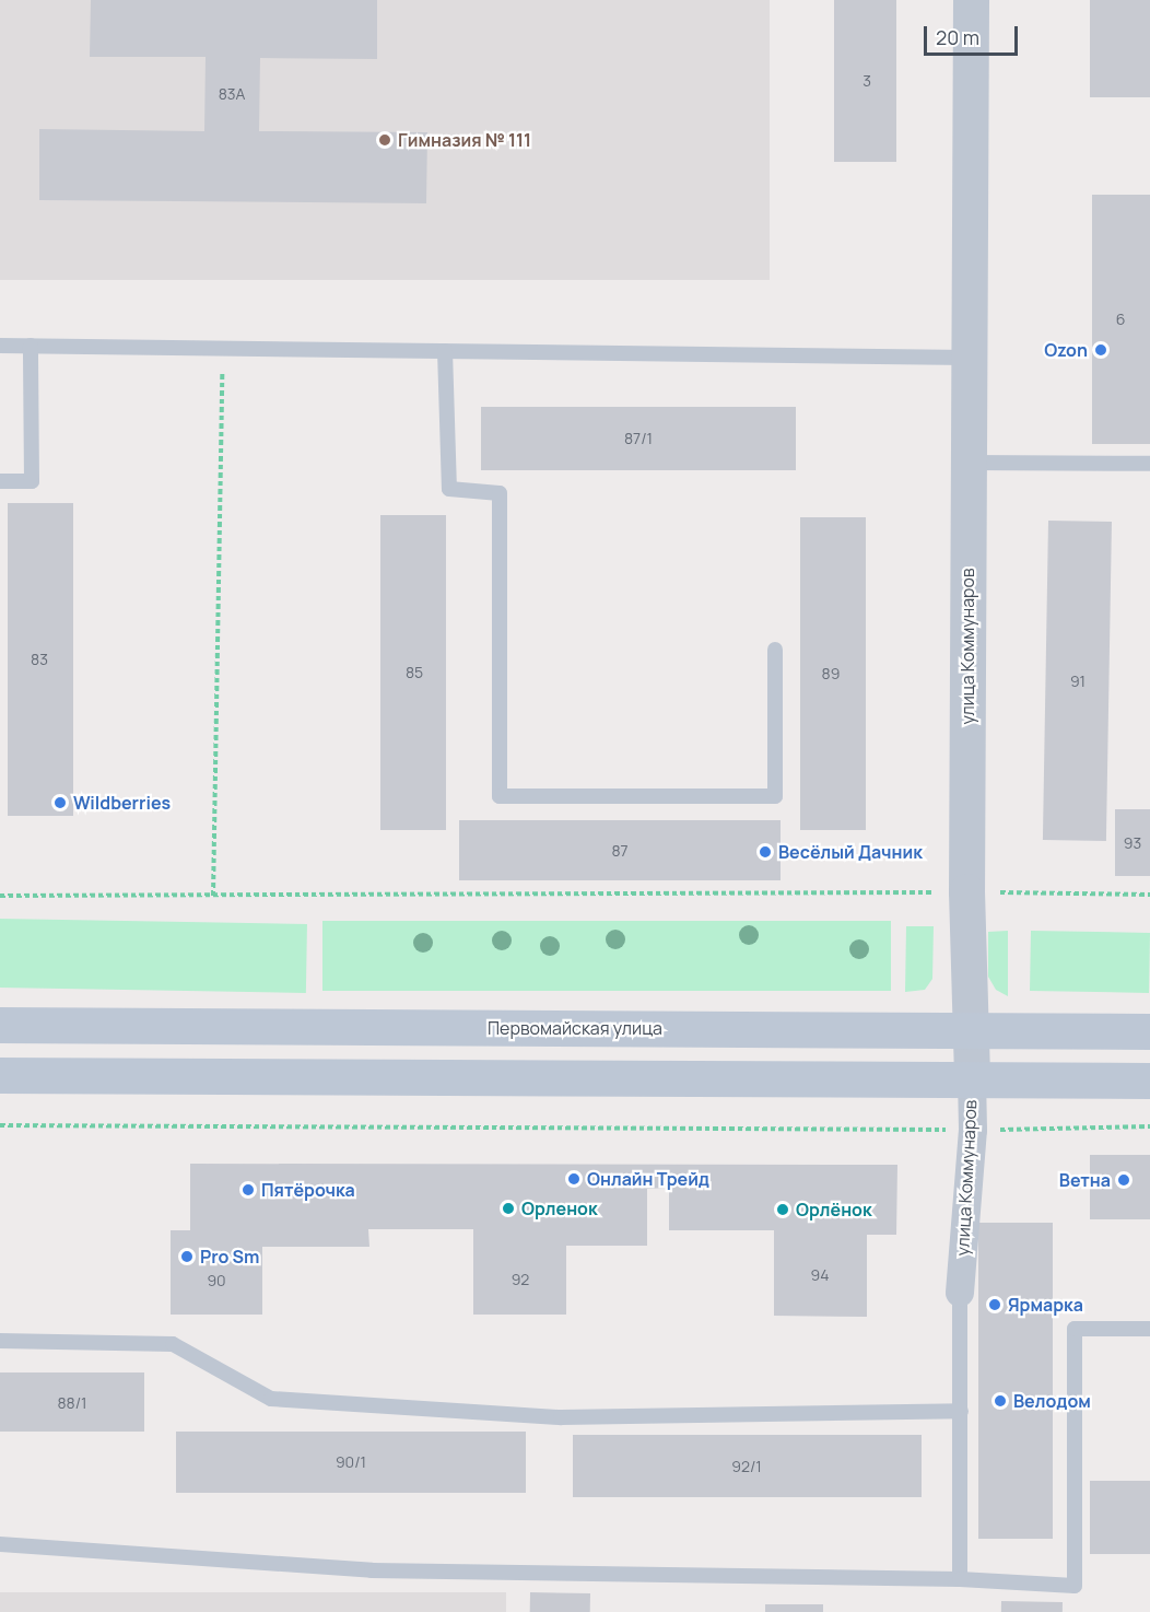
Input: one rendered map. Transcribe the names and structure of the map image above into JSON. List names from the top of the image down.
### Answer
{
  "streets": {
    "main road": ["Первомайская улица"],
    "street": ["улица Коммунаров"]
  },
  "crossings": [
    ["улица Коммунаров", "Первомайская улица"]
  ],
  "places": [
    "Гимназия № 111",
    "Ozon",
    "Wildberries",
    "Весёлый Дачник",
    "Онлайн Трейд",
    "Ветна",
    "Пятёрочка",
    "Орленок",
    "Орлёнок",
    "Pro Sm",
    "Ярмарка",
    "Велодом"
  ],
  "house_numbers": [
    "3",
    "83А",
    "6",
    "87/1",
    "83",
    "85",
    "89",
    "91",
    "93",
    "87",
    "94",
    "92",
    "90",
    "88/1",
    "90/1",
    "92/1"
  ],
  "scale_bar": "20 m"
}
